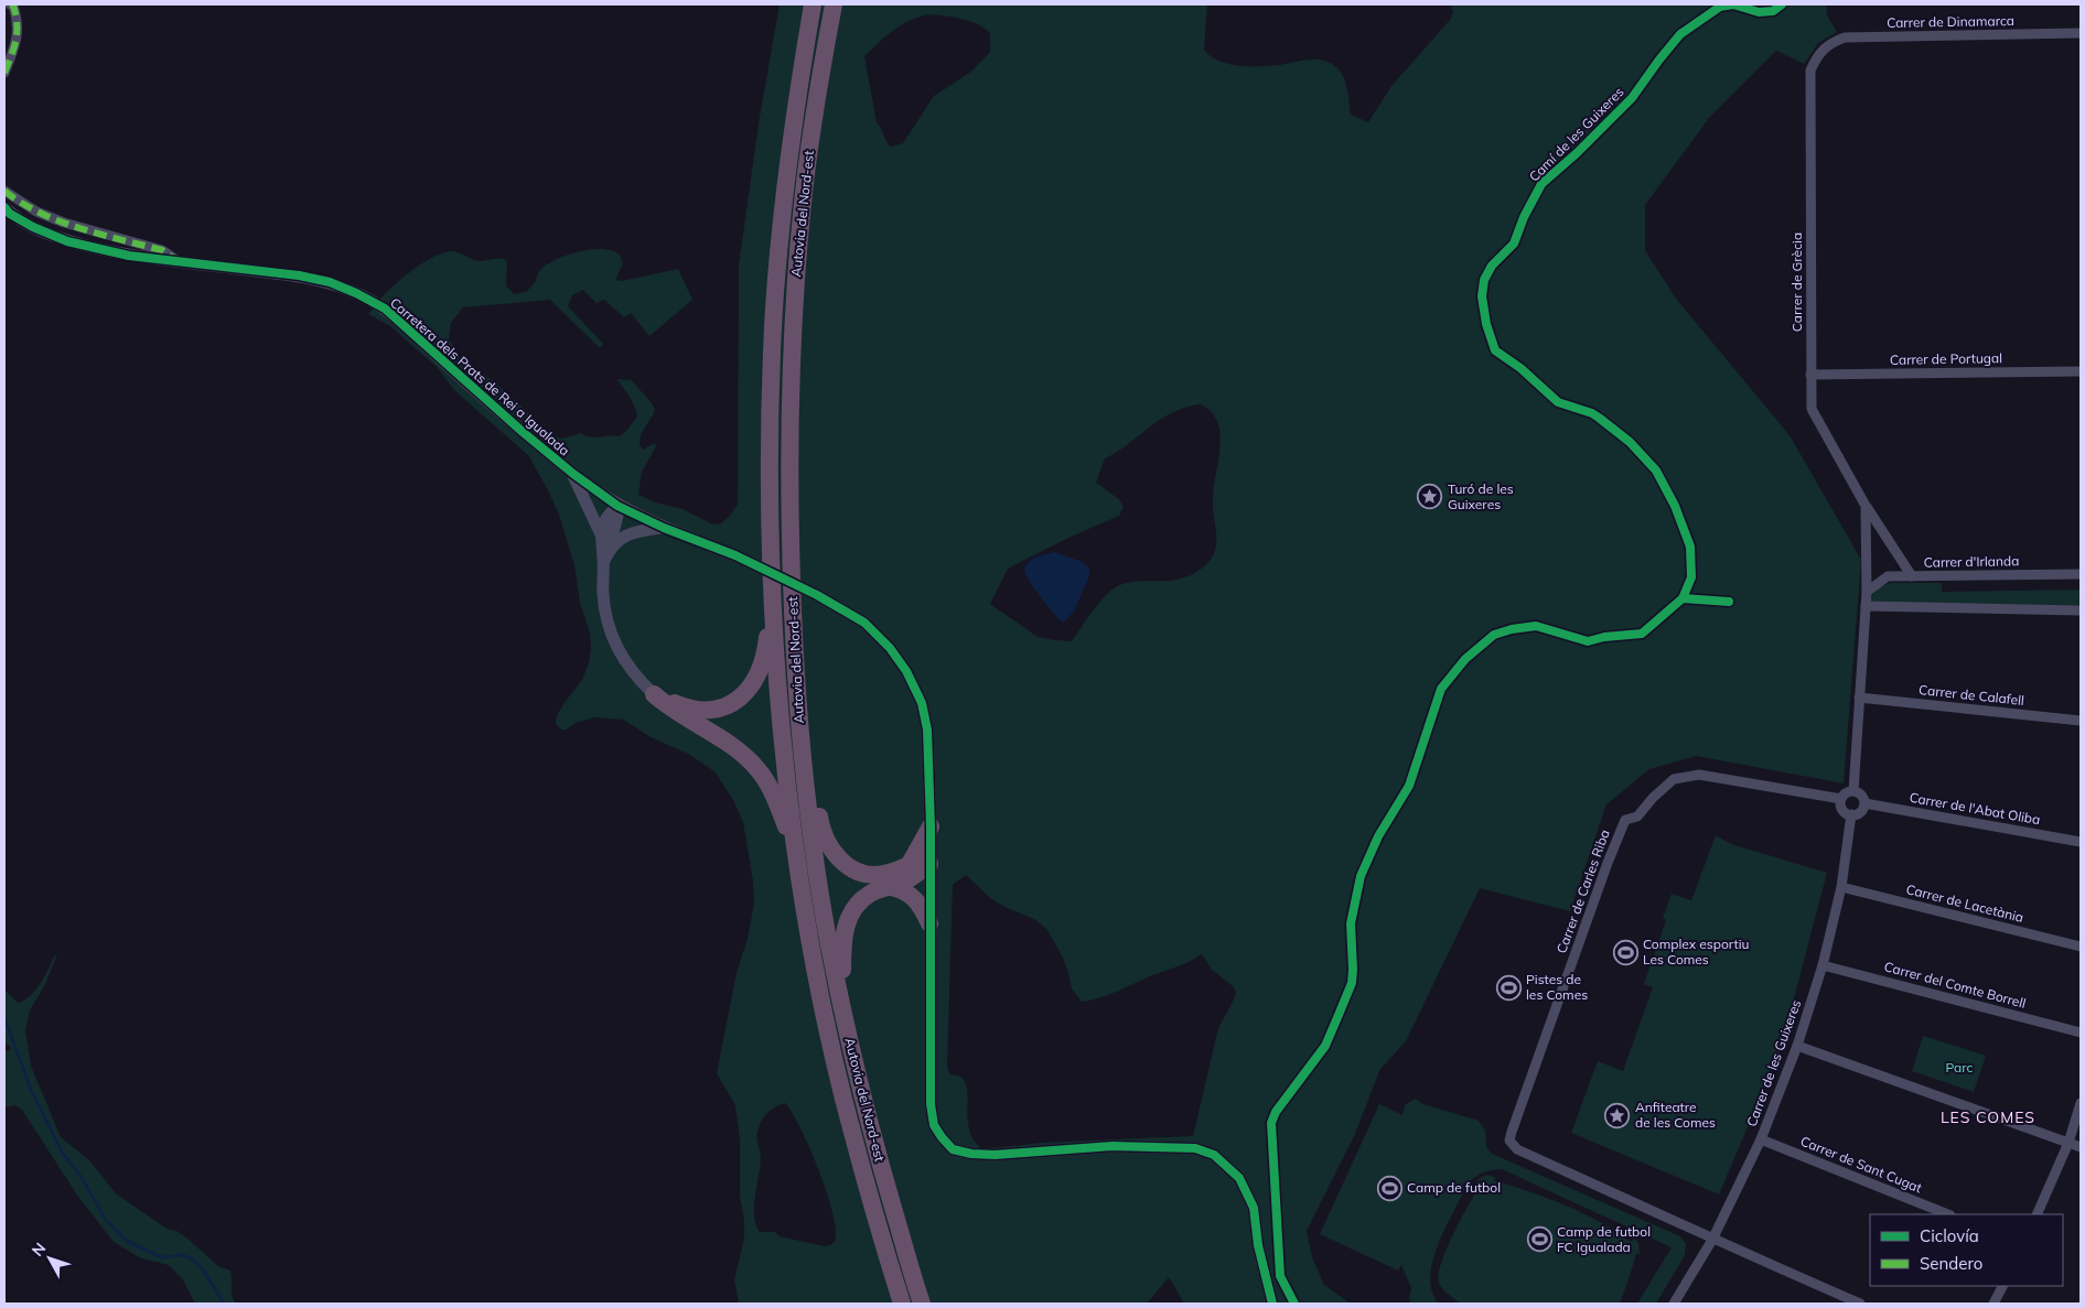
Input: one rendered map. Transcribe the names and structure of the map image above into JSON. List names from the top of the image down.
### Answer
{
  "streets": {
    "highway": ["Autovia del Nord-est"],
    "street": [
      "Carrer de Dinamarca",
      "Carrer de Grècia",
      "Carrer de Portugal",
      "Carretera dels Prats de Rei a Igualada",
      "Carrer d'Irlanda",
      "Carrer de Calafell",
      "Carrer de l'Abat Oliba",
      "Carrer de Carles Riba",
      "Carrer de Lacetània",
      "Carrer del Comte Borrell",
      "Carrer de les Guixeres",
      "Carrer de Sant Cugat"
    ],
    "cycle path": ["Camí de les Guixeres"]
  },
  "crossings": [
    ["Carrer de Dinamarca", "Carrer de Grècia"],
    ["Carrer de Grècia", "Carrer de Portugal"],
    ["Carrer de Grècia", "Carrer d'Irlanda"],
    ["Carrer de l'Abat Oliba", "Carrer de Carles Riba"],
    ["Carrer de l'Abat Oliba", "Carrer de les Guixeres"],
    ["Carrer de Carles Riba", "Carrer de les Guixeres"],
    ["Carrer de Lacetània", "Carrer de les Guixeres"],
    ["Carrer del Comte Borrell", "Carrer de les Guixeres"],
    ["Carrer de les Guixeres", "Carrer de Sant Cugat"]
  ],
  "districts": ["LES COMES"],
  "parks": ["Parc"],
  "places": {
    "place": ["Turó de les Guixeres", "Anfiteatre de les Comes"],
    "sports": [
      "Complex esportiu Les Comes",
      "Pistes de les Comes",
      "Camp de futbol",
      "Camp de futbol FC Igualada"
    ]
  },
  "legend": ["Ciclovía", "Sendero"],
  "north": "top left"
}
